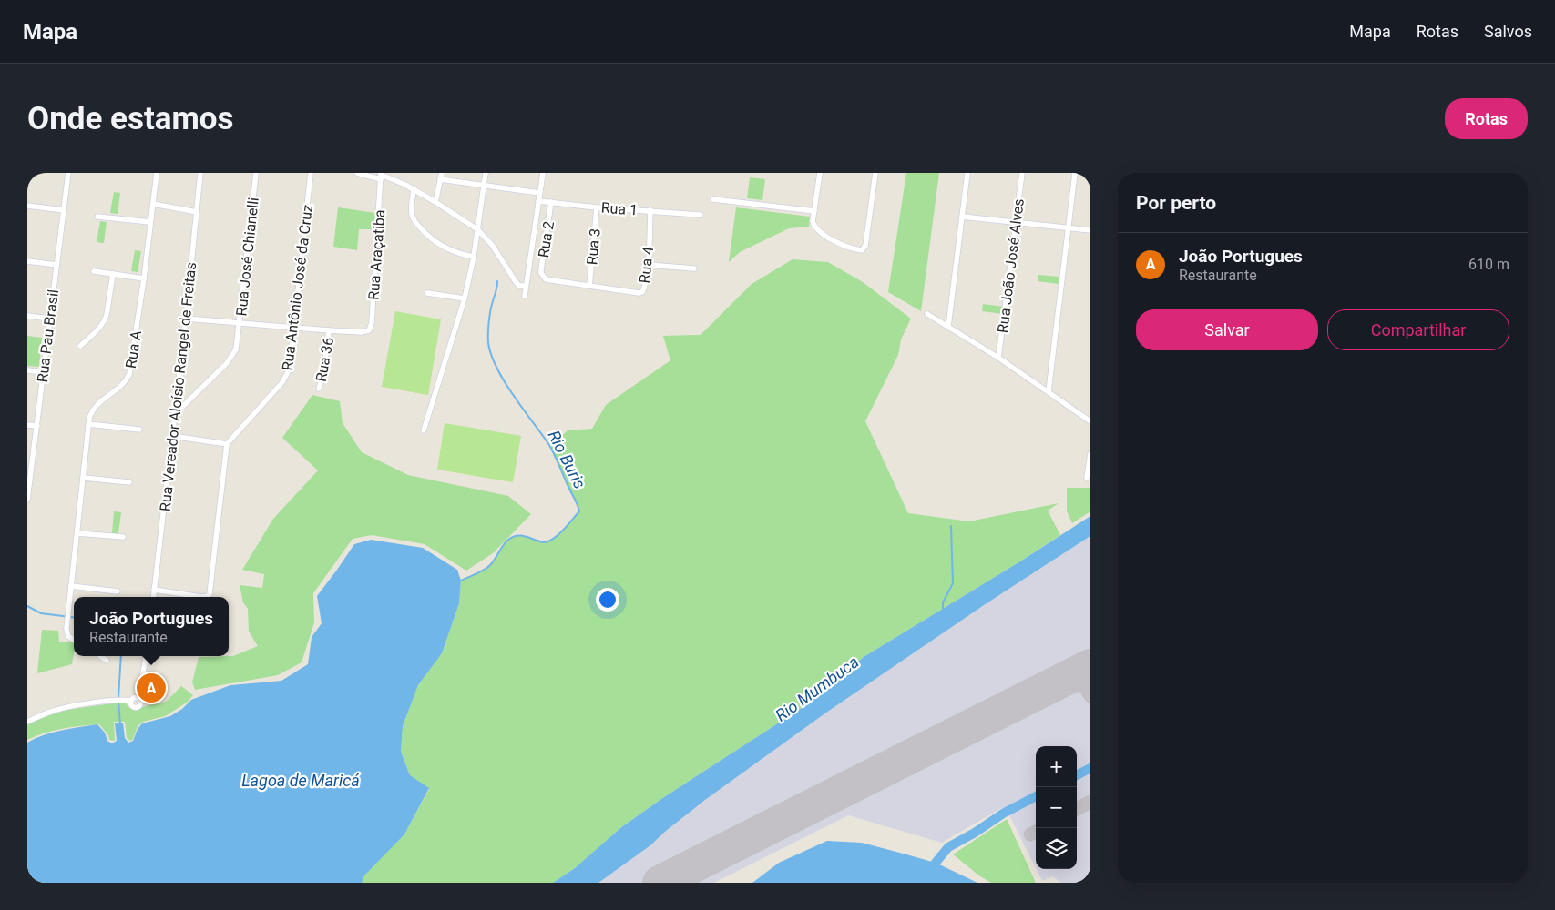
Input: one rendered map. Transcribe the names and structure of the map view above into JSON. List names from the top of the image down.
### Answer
{
  "streets": {
    "street": [
      "Rua 1",
      "Rua 2",
      "Rua 3",
      "Rua Araçatiba",
      "Rua José Chianelli",
      "Rua 4",
      "Rua João José Alves",
      "Rua Antônio José da Cruz",
      "Rua Pau Brasil",
      "Rua A",
      "Rua 36",
      "Rua Vereador Aloísio Rangel de Freitas"
    ]
  },
  "crossings": [
    ["Rua 1", "Rua 2"],
    ["Rua 1", "Rua 3"],
    ["Rua 1", "Rua 4"],
    ["Rua 2", "Rua 3"],
    ["Rua 2", "Rua 4"],
    ["Rua 3", "Rua 4"],
    ["Rua Araçatiba", "Rua 36"],
    ["Rua José Chianelli", "Rua Vereador Aloísio Rangel de Freitas"]
  ],
  "water": ["Rio Buris", "Rio Mumbuca", "Lagoa de Maricá"],
  "page": {
    "header": "Mapa",
    "nav": ["Mapa", "Rotas", "Salvos"],
    "buttons": [
      "Rotas",
      ["Salvar", "Compartilhar"]
    ],
    "title": "Onde estamos",
    "heading": "Por perto",
    "list": [
      {
        "mark": "A",
        "name": "João Portugues",
        "note": "Restaurante",
        "value": "610 m"
      }
    ],
    "popup": ["João Portugues", "Restaurante"],
    "pins": "A",
    "map_buttons": ["+", "−"]
  }
}
